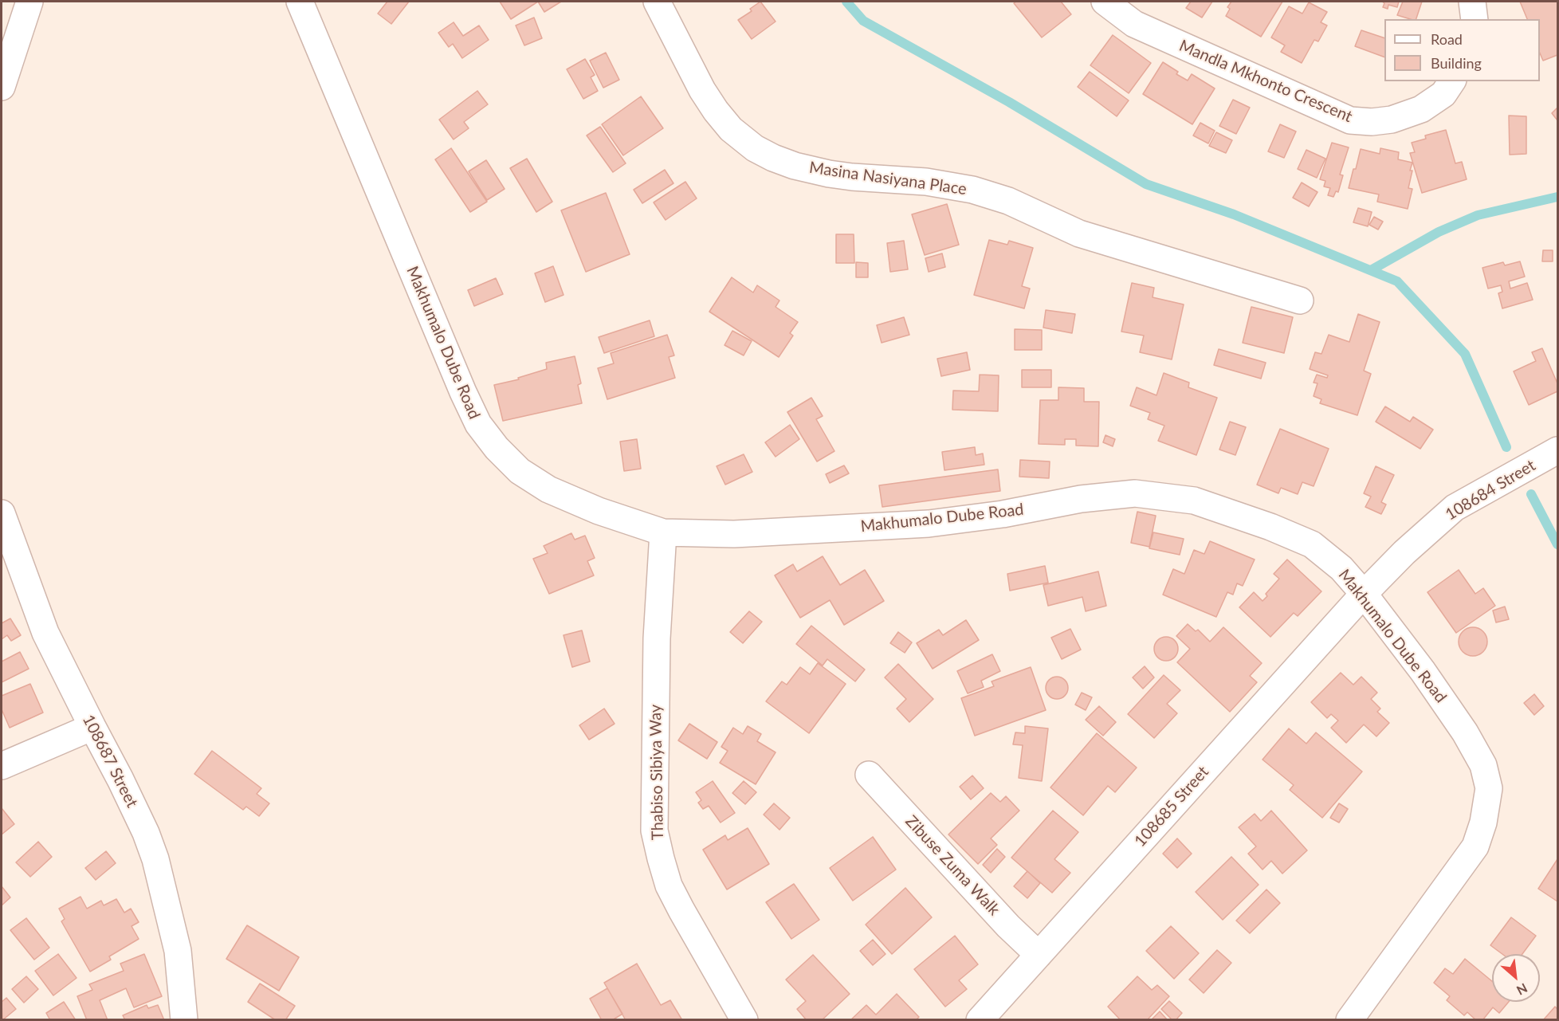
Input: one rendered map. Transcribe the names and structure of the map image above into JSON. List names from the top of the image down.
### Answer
{
  "streets": {
    "street": [
      "Mandla Mkhonto Crescent",
      "Masina Nasiyana Place",
      "Makhumalo Dube Road",
      "108684 Street",
      "108687 Street",
      "Thabiso Sibiya Way",
      "108685 Street",
      "Zibuse Zuma Walk"
    ]
  },
  "crossings": [
    ["Makhumalo Dube Road", "108684 Street"],
    ["Makhumalo Dube Road", "Thabiso Sibiya Way"],
    ["Makhumalo Dube Road", "108685 Street"],
    ["108684 Street", "108685 Street"],
    ["108685 Street", "Zibuse Zuma Walk"]
  ],
  "legend": ["Road", "Building"],
  "north": "bottom right"
}
